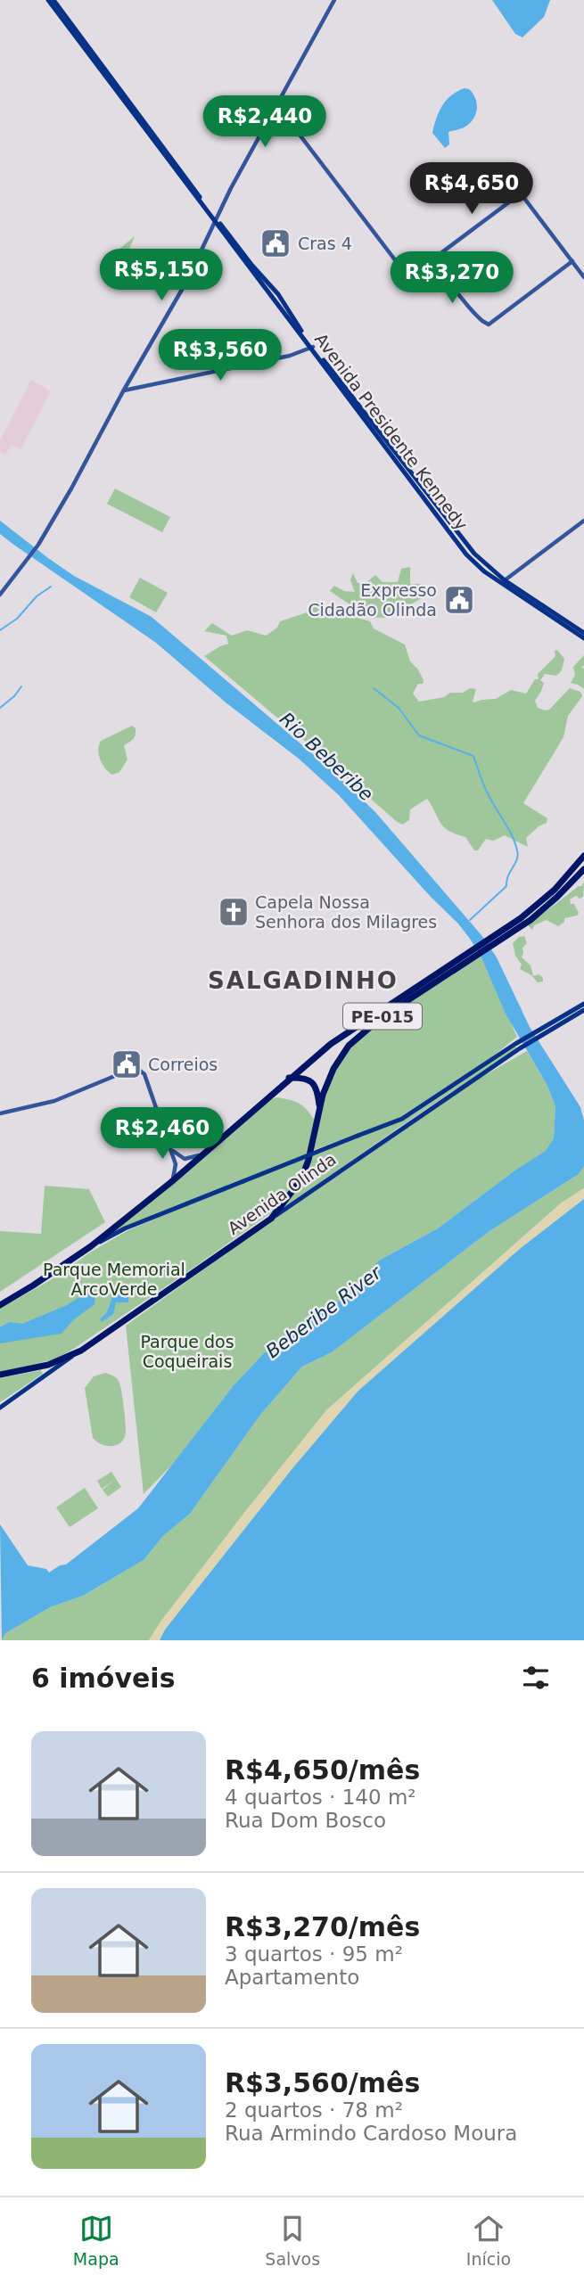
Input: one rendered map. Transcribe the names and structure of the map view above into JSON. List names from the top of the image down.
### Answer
{
  "streets": {
    "highway": ["PE-015", "Avenida Olinda"],
    "main road": ["Avenida Presidente Kennedy"]
  },
  "crossings": [
    ["PE-015", "Avenida Olinda"]
  ],
  "districts": ["SALGADINHO"],
  "water": ["Rio Beberibe", "Beberibe River"],
  "parks": ["Parque Memorial ArcoVerde", "Parque dos Coqueirais"],
  "places": {
    "public building": ["Cras 4", "Expresso Cidadão Olinda", "Correios"],
    "church": ["Capela Nossa Senhora dos Milagres"]
  },
  "page": {
    "price": [
      "R$2,440",
      "R$4,650",
      "R$5,150",
      "R$3,270",
      "R$3,560",
      "R$2,460"
    ],
    "heading": "6 imóveis",
    "list": [
      {
        "name": "R$4,650/mês",
        "note": "4 quartos · 140 m² · Rua Dom Bosco"
      },
      {
        "name": "R$3,270/mês",
        "note": "3 quartos · 95 m² · Apartamento"
      },
      {
        "name": "R$3,560/mês",
        "note": "2 quartos · 78 m² · Rua Armindo Cardoso Moura"
      }
    ],
    "tabs": ["Mapa", "Salvos", "Início"]
  }
}
